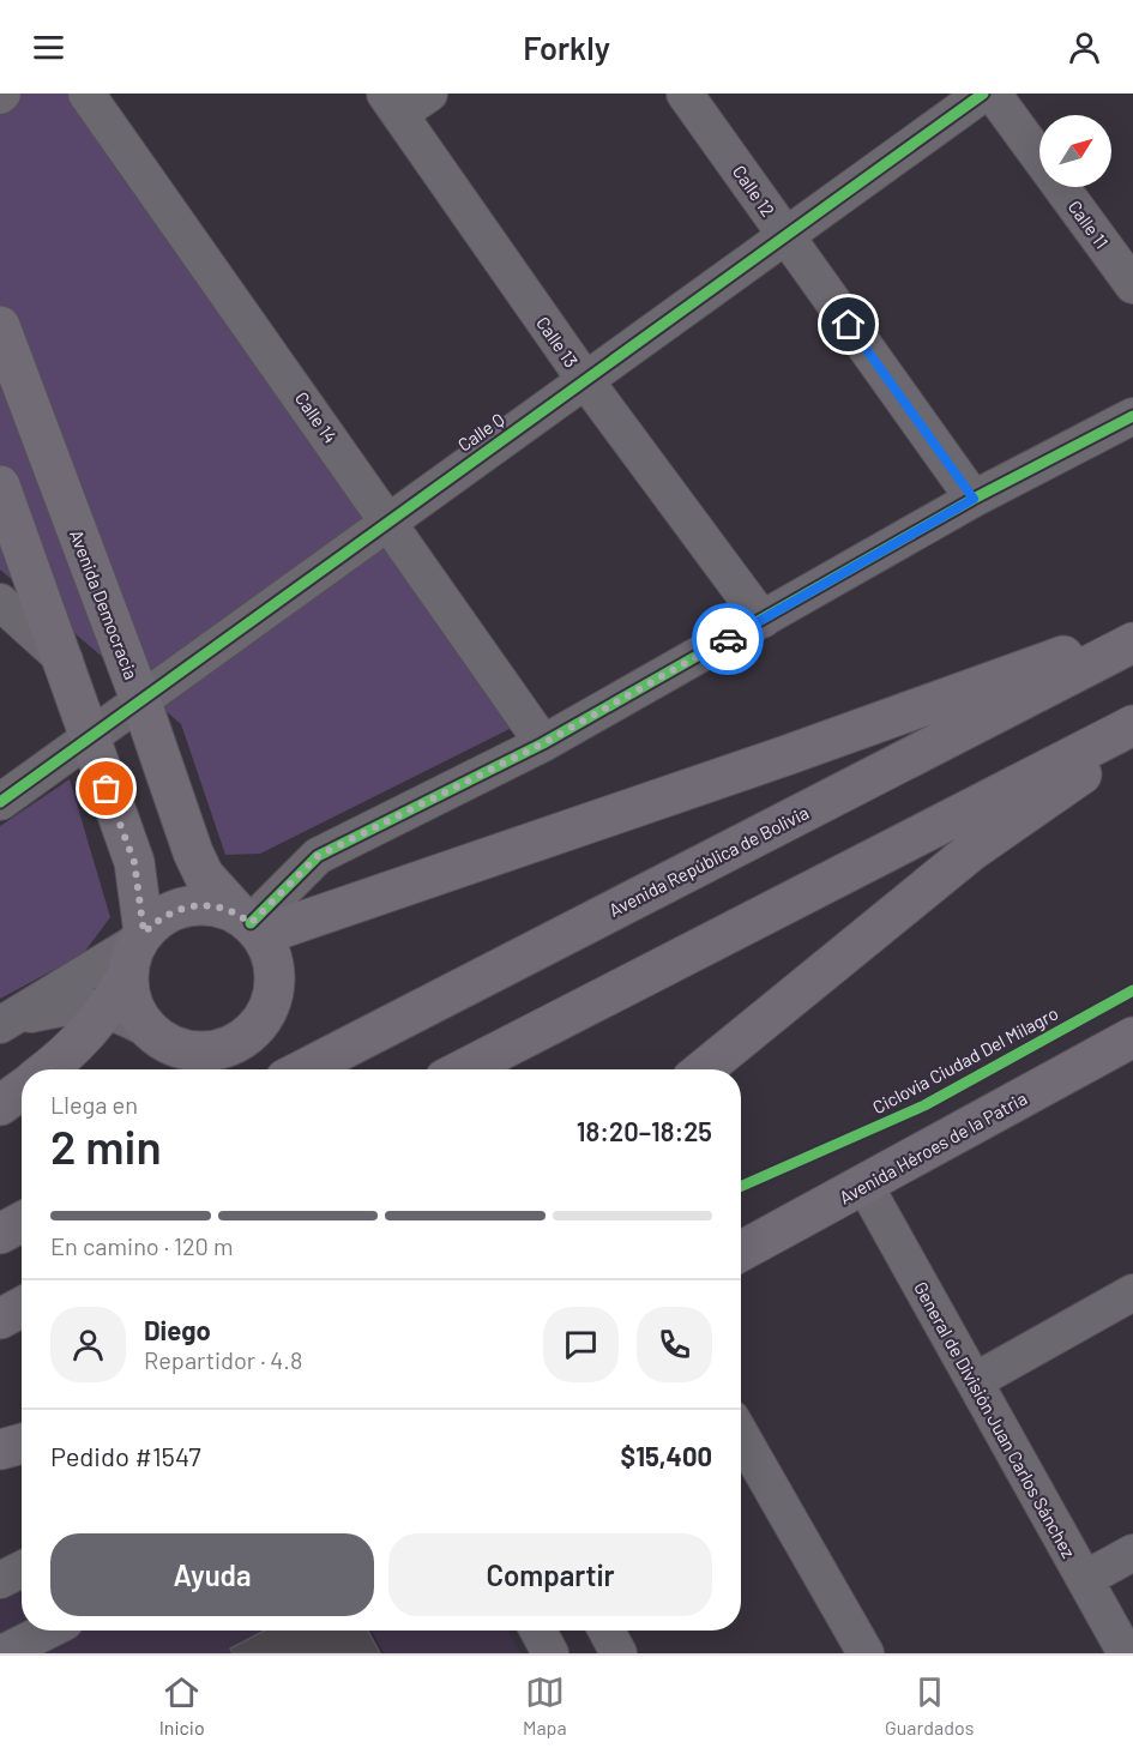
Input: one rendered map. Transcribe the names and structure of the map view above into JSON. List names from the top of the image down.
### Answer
{
  "streets": {
    "main road": ["Avenida Democracia", "Avenida República de Bolivia", "Avenida Héroes de la Patria"],
    "street": [
      "Calle 12",
      "Calle 11",
      "Calle 13",
      "Calle 14",
      "Calle Q",
      "General de División Juan Carlos Sánchez"
    ],
    "cycle path": ["Ciclovia Ciudad Del Milagro"]
  },
  "crossings": [
    ["Calle 12", "Calle Q"],
    ["Calle 13", "Calle Q"],
    ["Calle 14", "Calle Q"],
    ["Calle Q", "Avenida Democracia"],
    ["Avenida Héroes de la Patria", "General de División Juan Carlos Sánchez"]
  ],
  "north": "top right",
  "page": {
    "header": "Forkly",
    "heading": ["2 min", "Llega en", "18:20–18:25"],
    "panel": [
      "Diego",
      "Repartidor · 4.8",
      "Pedido #1547",
      "$15,400"
    ],
    "bar": "En camino · 120 m",
    "buttons": ["Ayuda", "Compartir"],
    "tabs": ["Inicio", "Mapa", "Guardados"]
  }
}
